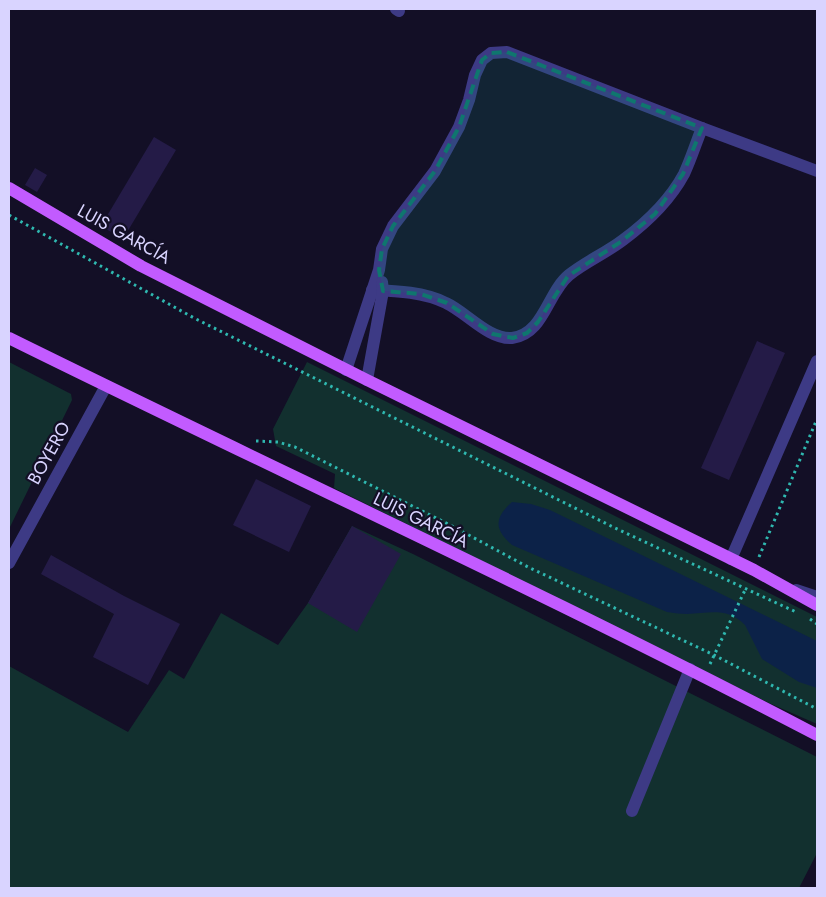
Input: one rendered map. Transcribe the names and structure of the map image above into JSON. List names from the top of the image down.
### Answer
{
  "streets": {
    "main road": ["LUIS GARCÍA"],
    "street": ["BOYERO"]
  },
  "crossings": [
    ["LUIS GARCÍA", "BOYERO"]
  ]
}
